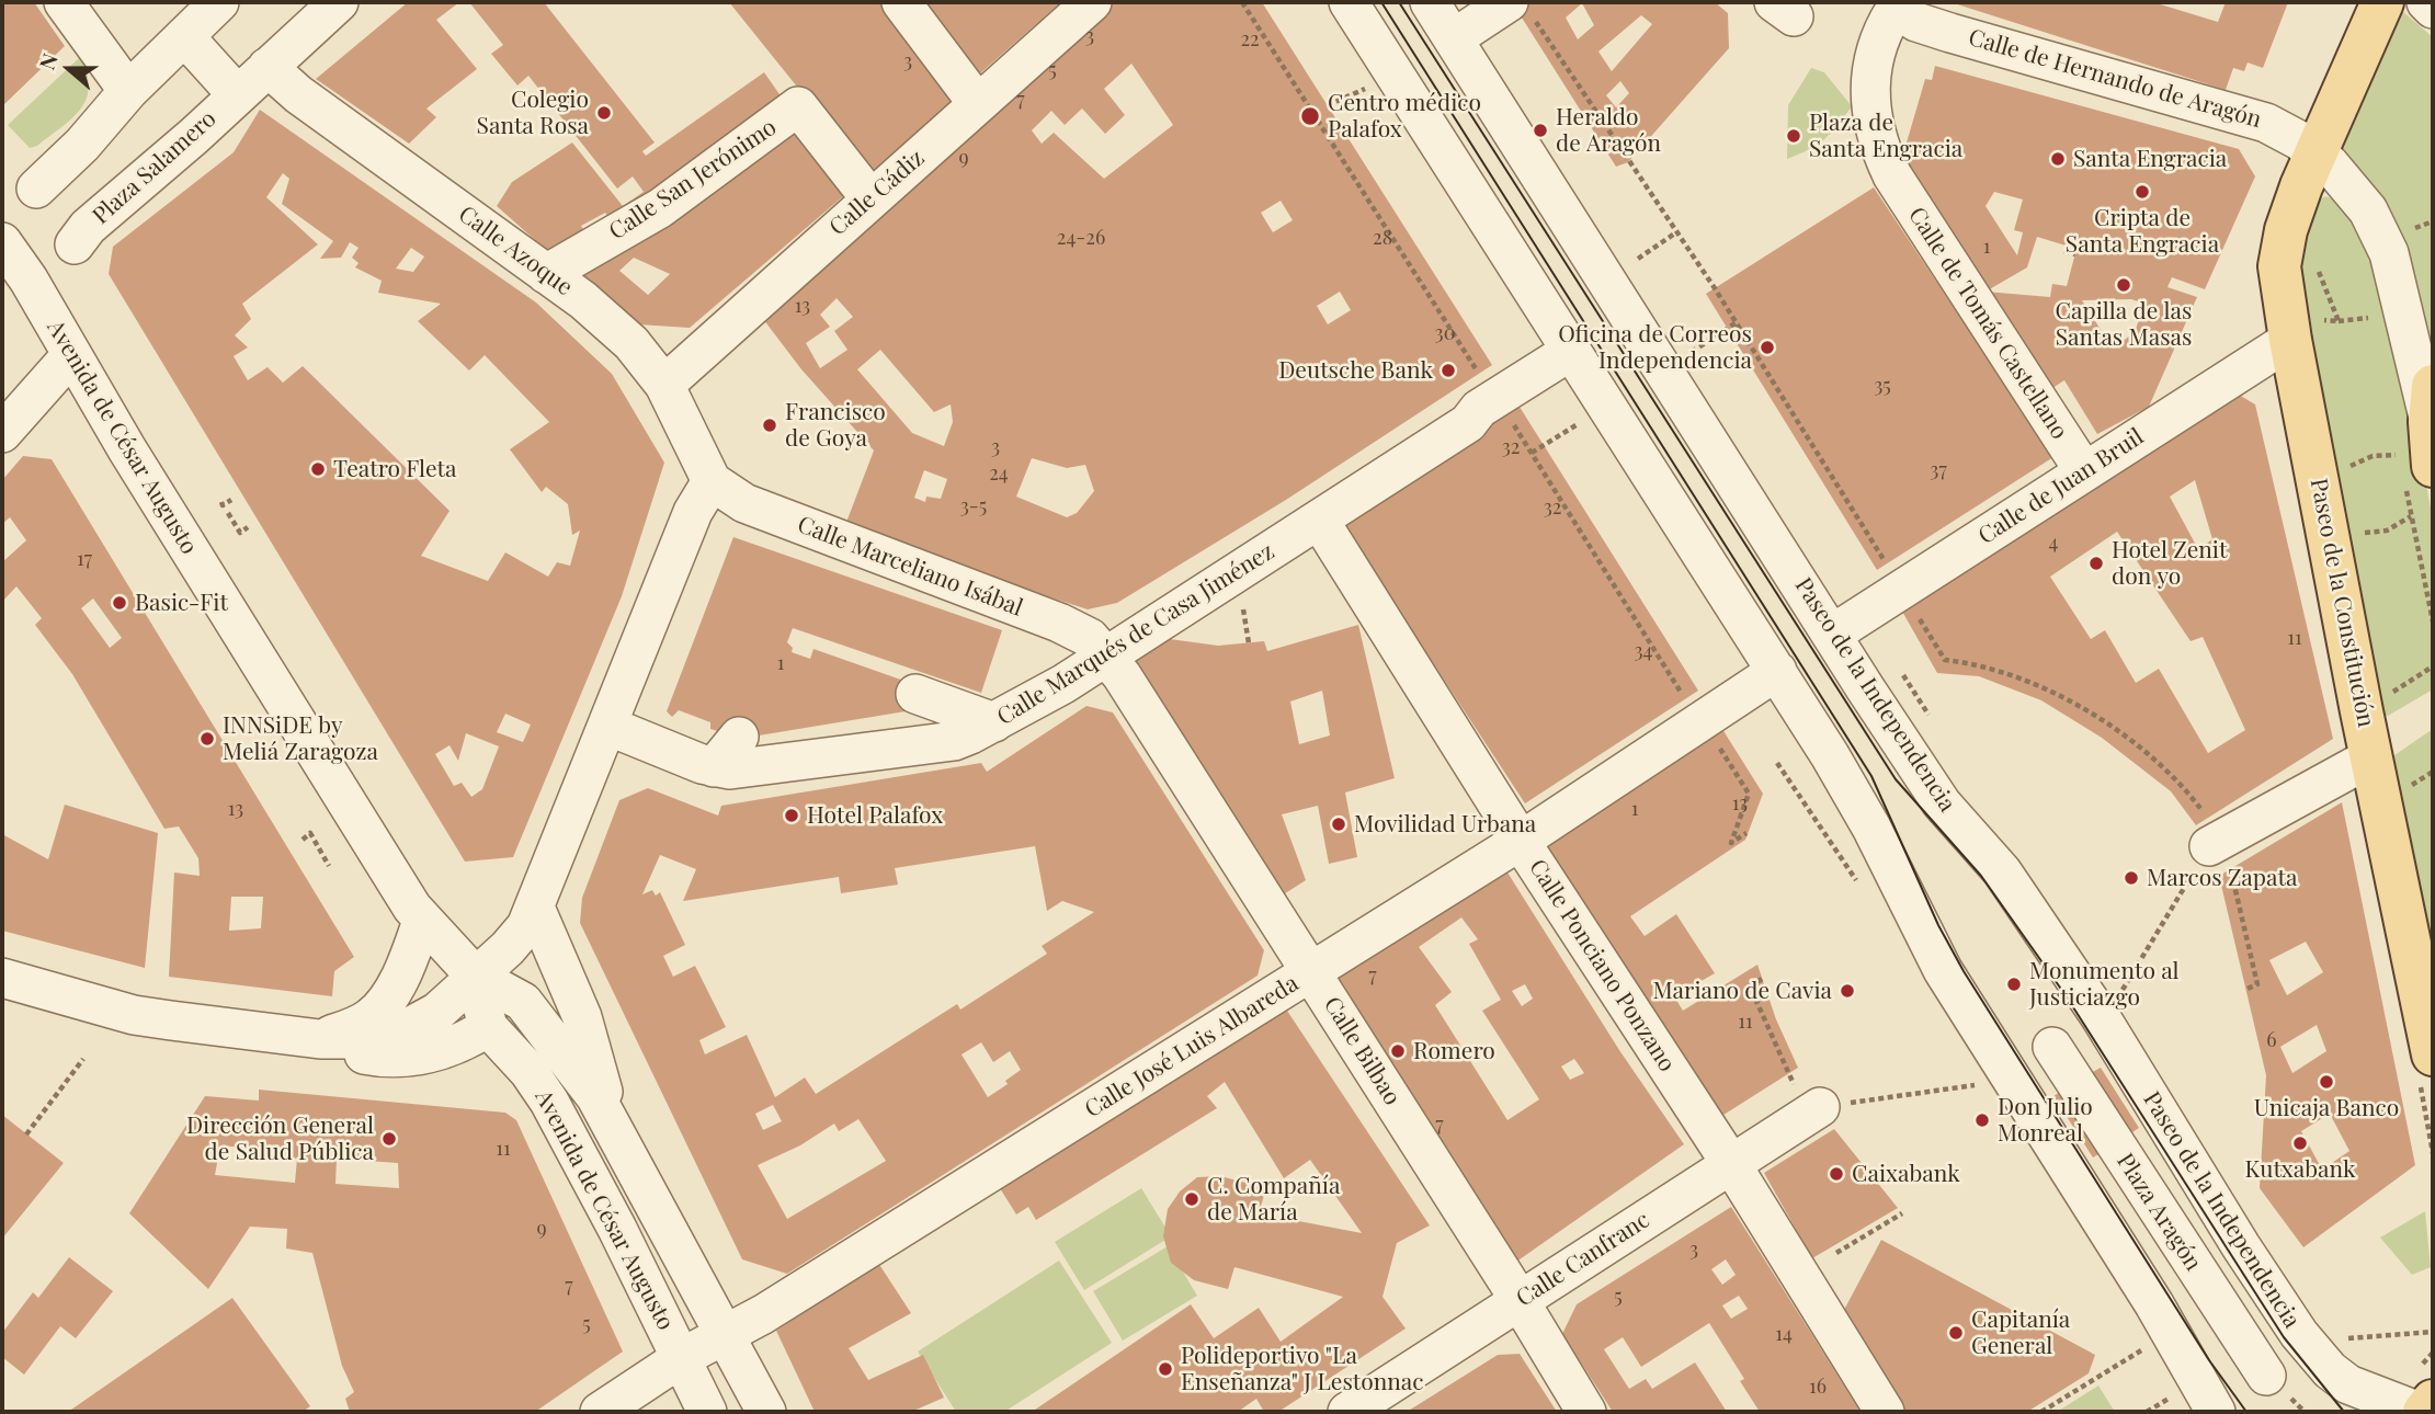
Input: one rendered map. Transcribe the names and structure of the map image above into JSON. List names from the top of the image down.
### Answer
{
  "streets": {
    "main road": ["Paseo de la Constitución"],
    "street": [
      "Calle de Hernando de Aragón",
      "Plaza Salamero",
      "Calle San Jerónimo",
      "Calle Cádiz",
      "Calle Azoque",
      "Calle de Tomás Castellano",
      "Avenida de César Augusto",
      "Calle de Juan Bruil",
      "Calle Marceliano Isábal",
      "Calle Marqués de Casa Jiménez",
      "Paseo de la Independencia",
      "Calle Ponciano Ponzano",
      "Calle José Luis Albareda",
      "Calle Bilbao",
      "Plaza Aragón",
      "Calle Canfranc"
    ]
  },
  "crossings": [
    ["Calle de Hernando de Aragón", "Calle de Tomás Castellano"],
    ["Calle de Hernando de Aragón", "Paseo de la Constitución"],
    ["Plaza Salamero", "Calle Azoque"],
    ["Calle San Jerónimo", "Calle Cádiz"],
    ["Calle San Jerónimo", "Calle Azoque"],
    ["Calle Cádiz", "Calle Azoque"],
    ["Calle Azoque", "Calle Marceliano Isábal"],
    ["Calle de Tomás Castellano", "Calle de Juan Bruil"],
    ["Avenida de César Augusto", "Calle José Luis Albareda"],
    ["Calle de Juan Bruil", "Paseo de la Constitución"],
    ["Calle de Juan Bruil", "Paseo de la Independencia"],
    ["Calle Marceliano Isábal", "Calle Marqués de Casa Jiménez"],
    ["Calle Marceliano Isábal", "Calle Bilbao"],
    ["Calle Marqués de Casa Jiménez", "Calle Ponciano Ponzano"],
    ["Calle Marqués de Casa Jiménez", "Calle Bilbao"],
    ["Calle Ponciano Ponzano", "Calle José Luis Albareda"],
    ["Calle Ponciano Ponzano", "Calle Canfranc"],
    ["Calle José Luis Albareda", "Calle Bilbao"],
    ["Calle Bilbao", "Calle Canfranc"]
  ],
  "places": [
    "Colegio Santa Rosa",
    "Centro médico Palafox",
    "Heraldo de Aragón",
    "Plaza de Santa Engracia",
    "Santa Engracia",
    "Cripta de Santa Engracia",
    "Capilla de las Santas Masas",
    "Oficina de Correos Independencia",
    "Deutsche Bank",
    "Francisco de Goya",
    "Teatro Fleta",
    "Hotel Zenit don yo",
    "Basic-Fit",
    "INNSiDE by Meliá Zaragoza",
    "Hotel Palafox",
    "Movilidad Urbana",
    "Marcos Zapata",
    "Monumento al Justiciazgo",
    "Mariano de Cavia",
    "Romero",
    "Unicaja Banco",
    "Don Julio Monreal",
    "Dirección General de Salud Pública",
    "Kutxabank",
    "Caixabank",
    "C. Compañía de María",
    "Capitanía General",
    "Polideportivo \"La Enseñanza\" J Lestonnac"
  ],
  "house_numbers": [
    "3",
    "22",
    "3",
    "5",
    "7",
    "9",
    "24-26",
    "28",
    "1",
    "13",
    "30",
    "35",
    "3",
    "32",
    "37",
    "24",
    "3-5",
    "32",
    "4",
    "17",
    "11",
    "34",
    "1",
    "13",
    "13",
    "1",
    "7",
    "11",
    "6",
    "7",
    "11",
    "9",
    "3",
    "7",
    "5",
    "5",
    "14",
    "16"
  ],
  "north": "left"
}
